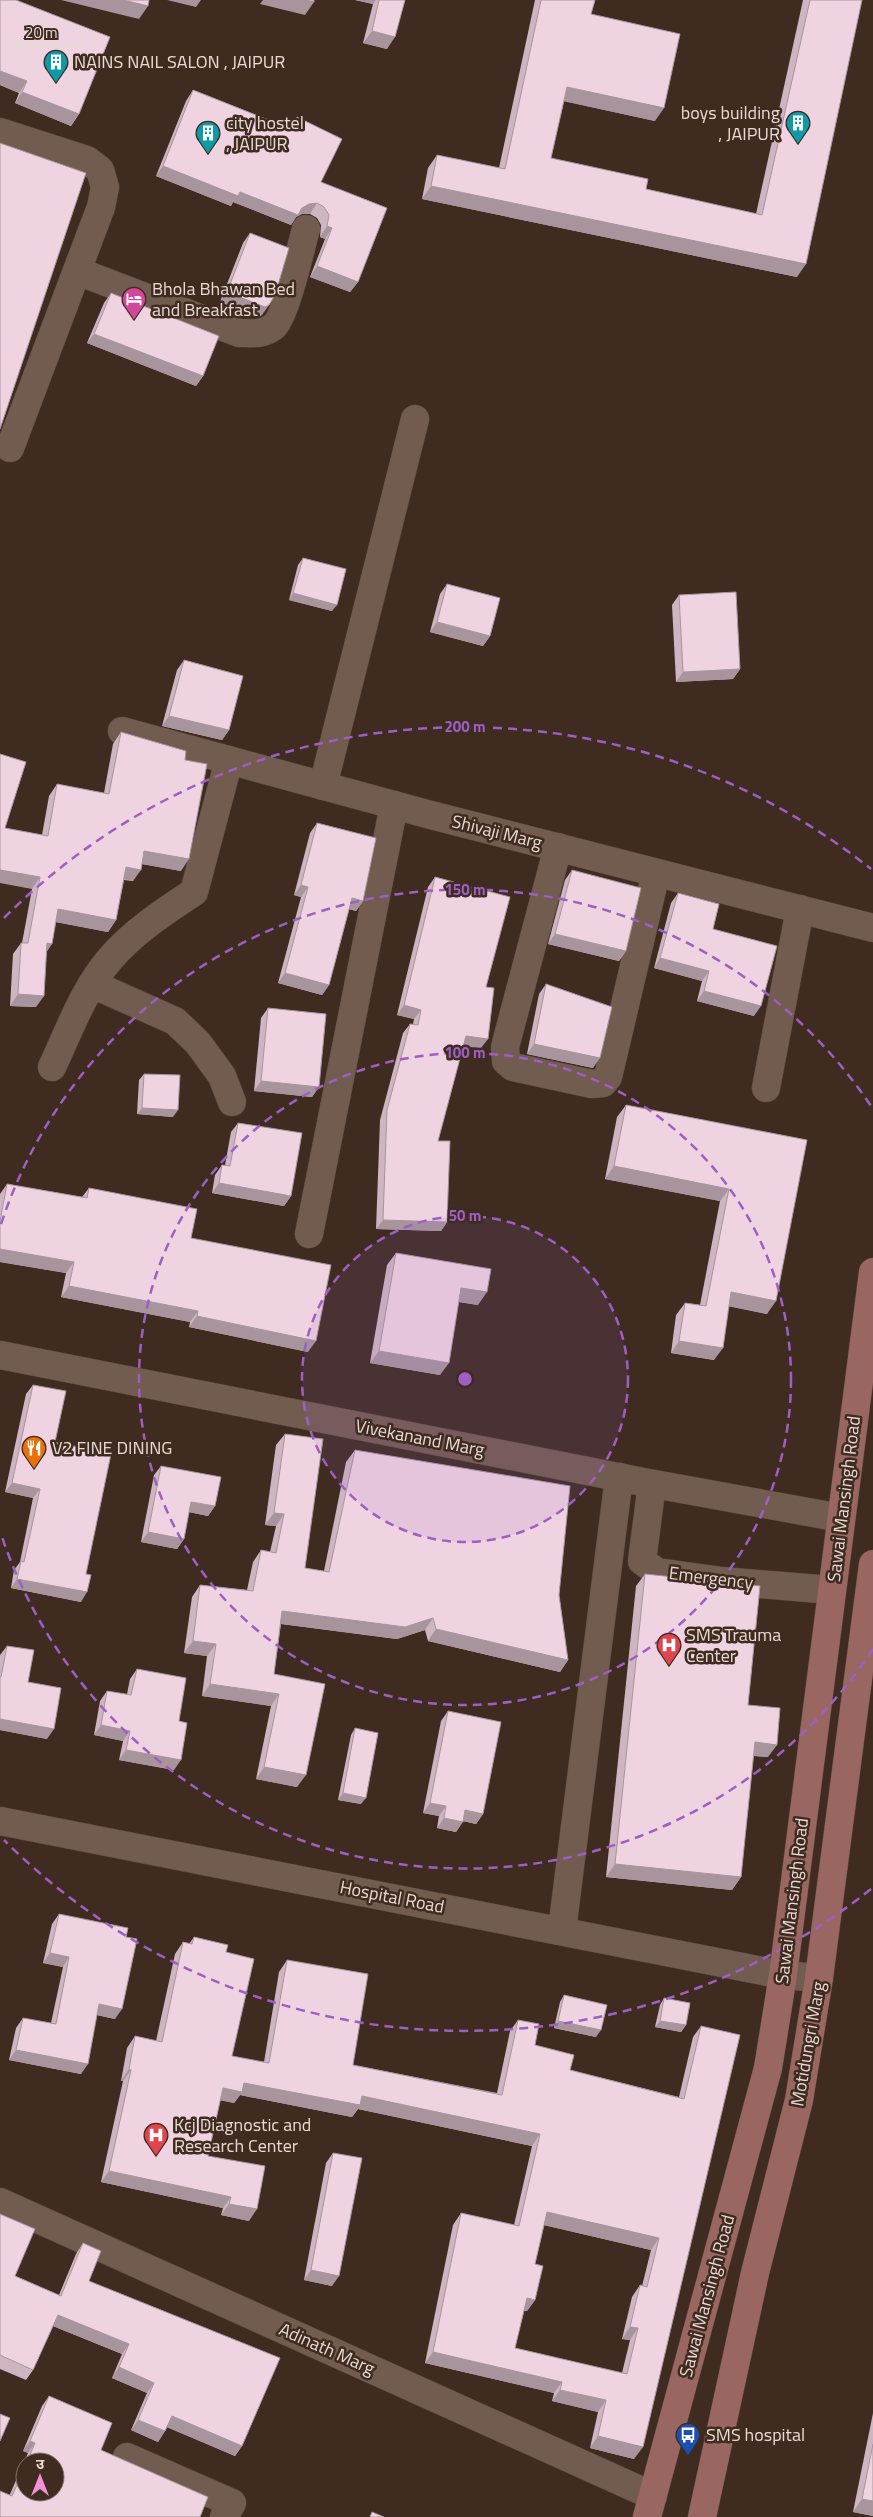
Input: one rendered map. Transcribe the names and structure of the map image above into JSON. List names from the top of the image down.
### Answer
{
  "streets": {
    "main road": ["Sawai Mansingh Road", "Motidungri Marg"],
    "street": [
      "Shivaji Marg",
      "Vivekanand Marg",
      "Emergency",
      "Hospital Road",
      "Adinath Marg"
    ]
  },
  "crossings": [
    ["Vivekanand Marg", "Sawai Mansingh Road"],
    ["Vivekanand Marg", "Emergency"],
    ["Sawai Mansingh Road", "Emergency"],
    ["Sawai Mansingh Road", "Hospital Road"],
    ["Sawai Mansingh Road", "Adinath Marg"],
    ["Hospital Road", "Motidungri Marg"]
  ],
  "places": {
    "building": ["NAINS NAIL SALON , JAIPUR", "boys building , JAIPUR", "city hostel , JAIPUR"],
    "hotel": ["Bhola Bhawan Bed and Breakfast"],
    "restaurant": ["V2 FINE DINING"],
    "hospital": ["SMS Trauma Center", "Kcj Diagnostic and Research Center"],
    "bus stop": ["SMS hospital"]
  },
  "scale_bar": "20 m",
  "north": "top",
  "rings": [
    "200 m",
    "150 m",
    "100 m",
    "50 m"
  ]
}
